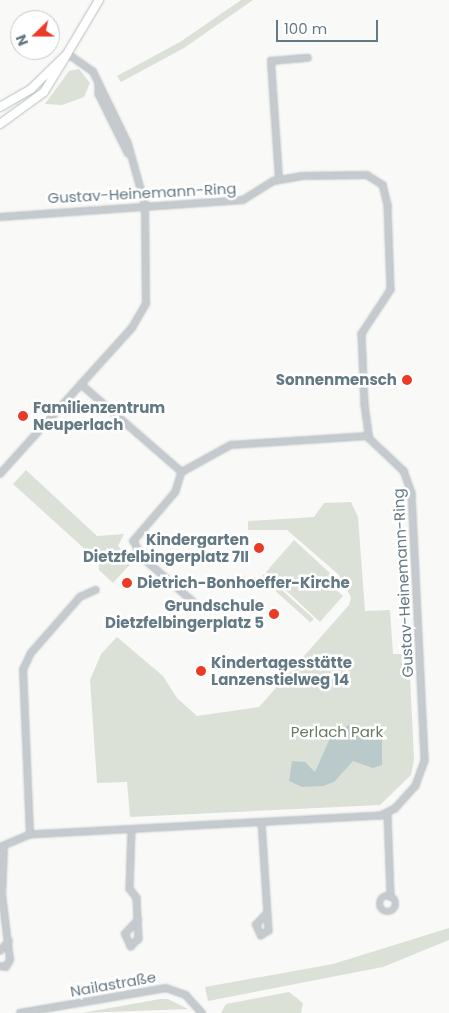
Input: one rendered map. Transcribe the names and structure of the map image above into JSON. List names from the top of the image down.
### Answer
{
  "streets": {
    "street": ["Gustav-Heinemann-Ring", "Nailastraße"]
  },
  "parks": ["Perlach Park"],
  "places": [
    "Sonnenmensch",
    "Familienzentrum Neuperlach",
    "Kindergarten Dietzfelbingerplatz 7II",
    "Dietrich-Bonhoeffer-Kirche",
    "Grundschule Dietzfelbingerplatz 5",
    "Kindertagesstätte Lanzenstielweg 14"
  ],
  "scale_bar": "100 m",
  "north": "left"
}
